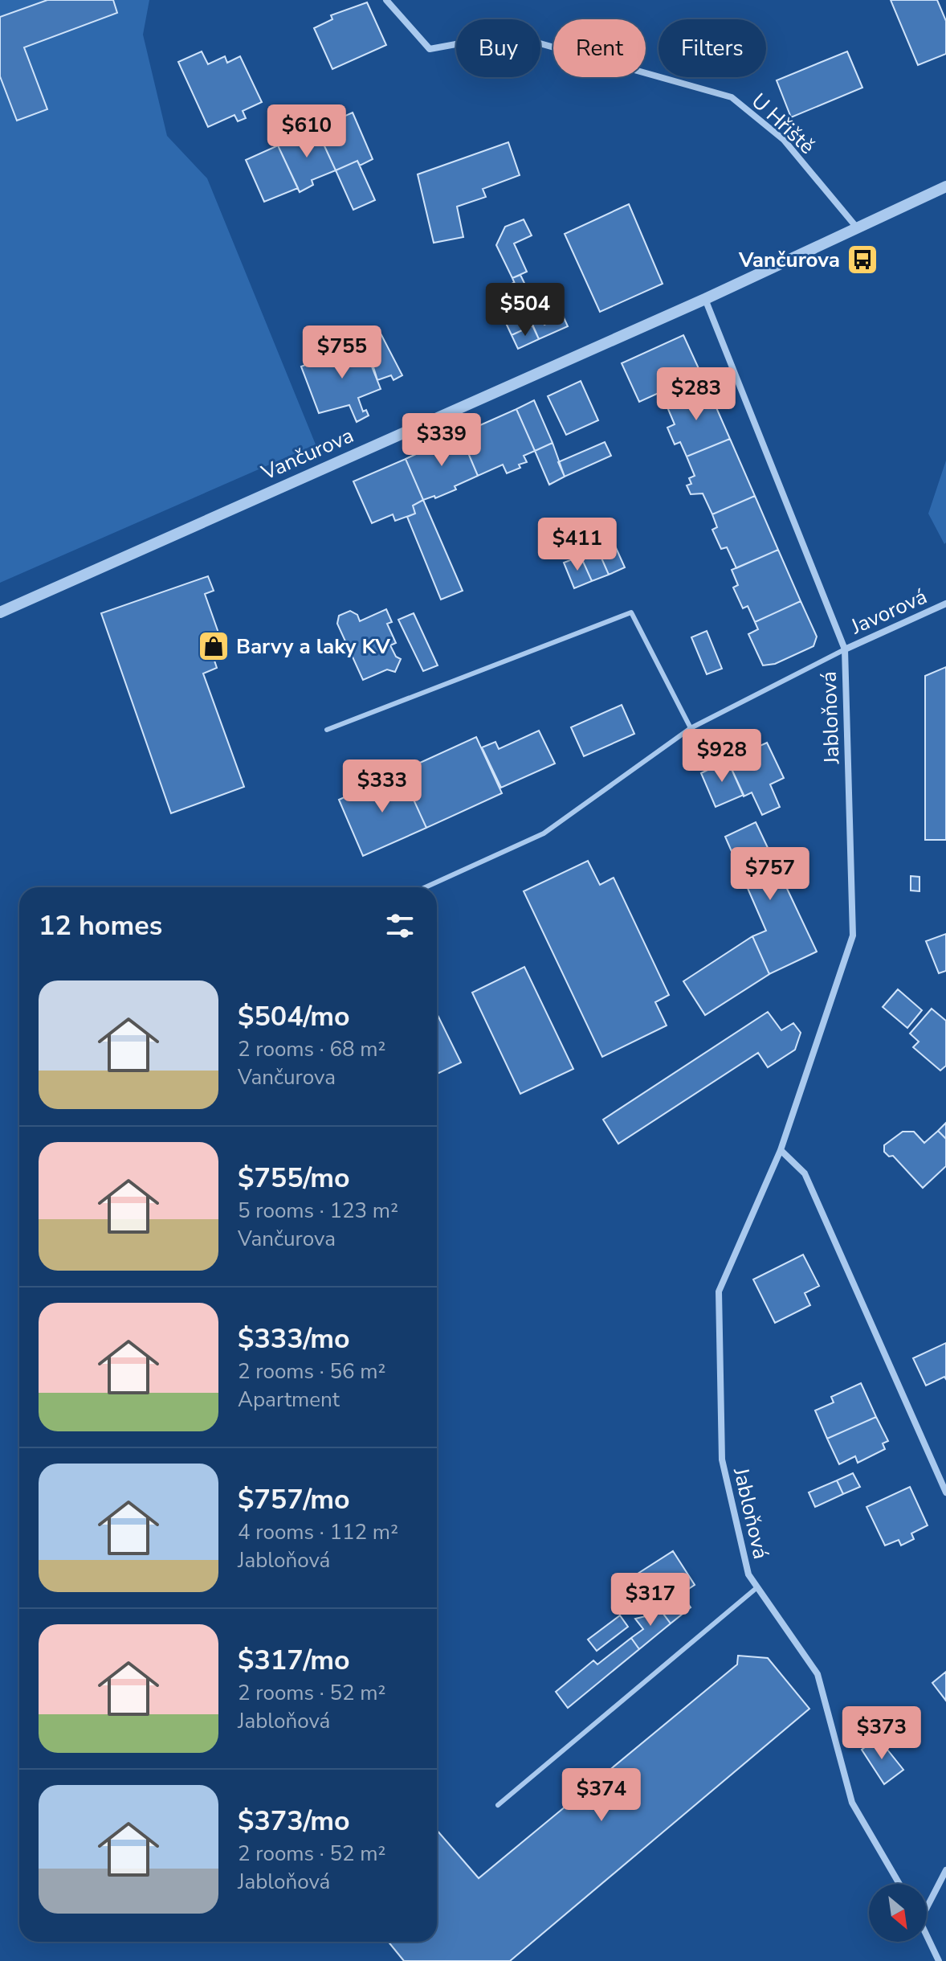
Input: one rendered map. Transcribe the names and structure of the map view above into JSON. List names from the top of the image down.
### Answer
{
  "streets": {
    "street": [
      "U Hřiště",
      "Vančurova",
      "Javorová",
      "Jabloňová"
    ]
  },
  "crossings": [
    ["U Hřiště", "Vančurova"],
    ["Vančurova", "Jabloňová"],
    ["Javorová", "Jabloňová"]
  ],
  "places": {
    "bus stop": ["Vančurova"],
    "shop": ["Barvy a laky KV"]
  },
  "north": "bottom right",
  "page": {
    "chip": ["Buy", "Rent", "Filters"],
    "price": [
      "$610",
      "$504",
      "$755",
      "$283",
      "$339",
      "$411",
      "$928",
      "$333",
      "$757",
      "$317",
      "$373",
      "$374"
    ],
    "heading": "12 homes",
    "list": [
      {
        "name": "$504/mo",
        "note": "2 rooms · 68 m² · Vančurova"
      },
      {
        "name": "$755/mo",
        "note": "5 rooms · 123 m² · Vančurova"
      },
      {
        "name": "$333/mo",
        "note": "2 rooms · 56 m² · Apartment"
      },
      {
        "name": "$757/mo",
        "note": "4 rooms · 112 m² · Jabloňová"
      },
      {
        "name": "$317/mo",
        "note": "2 rooms · 52 m² · Jabloňová"
      },
      {
        "name": "$373/mo",
        "note": "2 rooms · 52 m² · Jabloňová"
      }
    ]
  }
}
